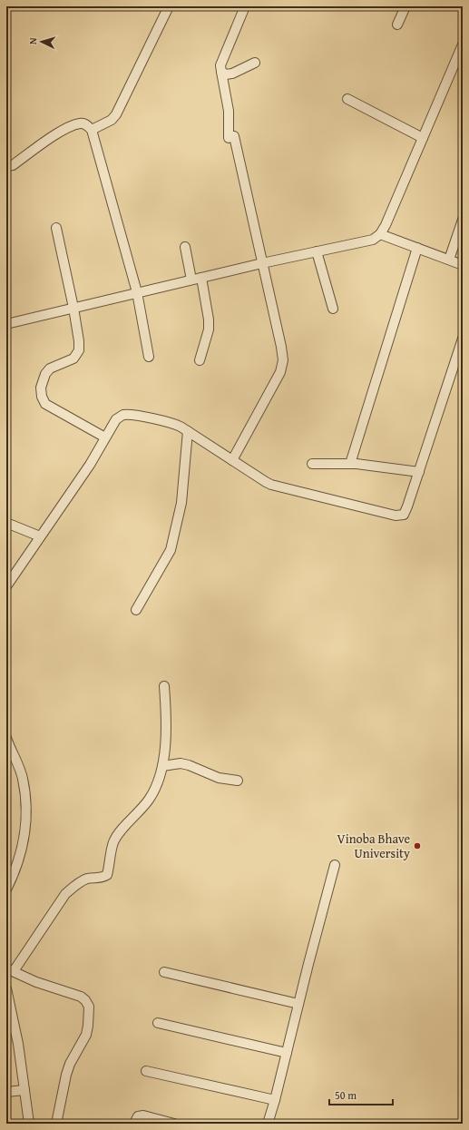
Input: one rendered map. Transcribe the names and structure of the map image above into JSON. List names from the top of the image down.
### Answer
{
  "places": ["Vinoba Bhave University"],
  "scale_bar": "50 m",
  "north": "left"
}
